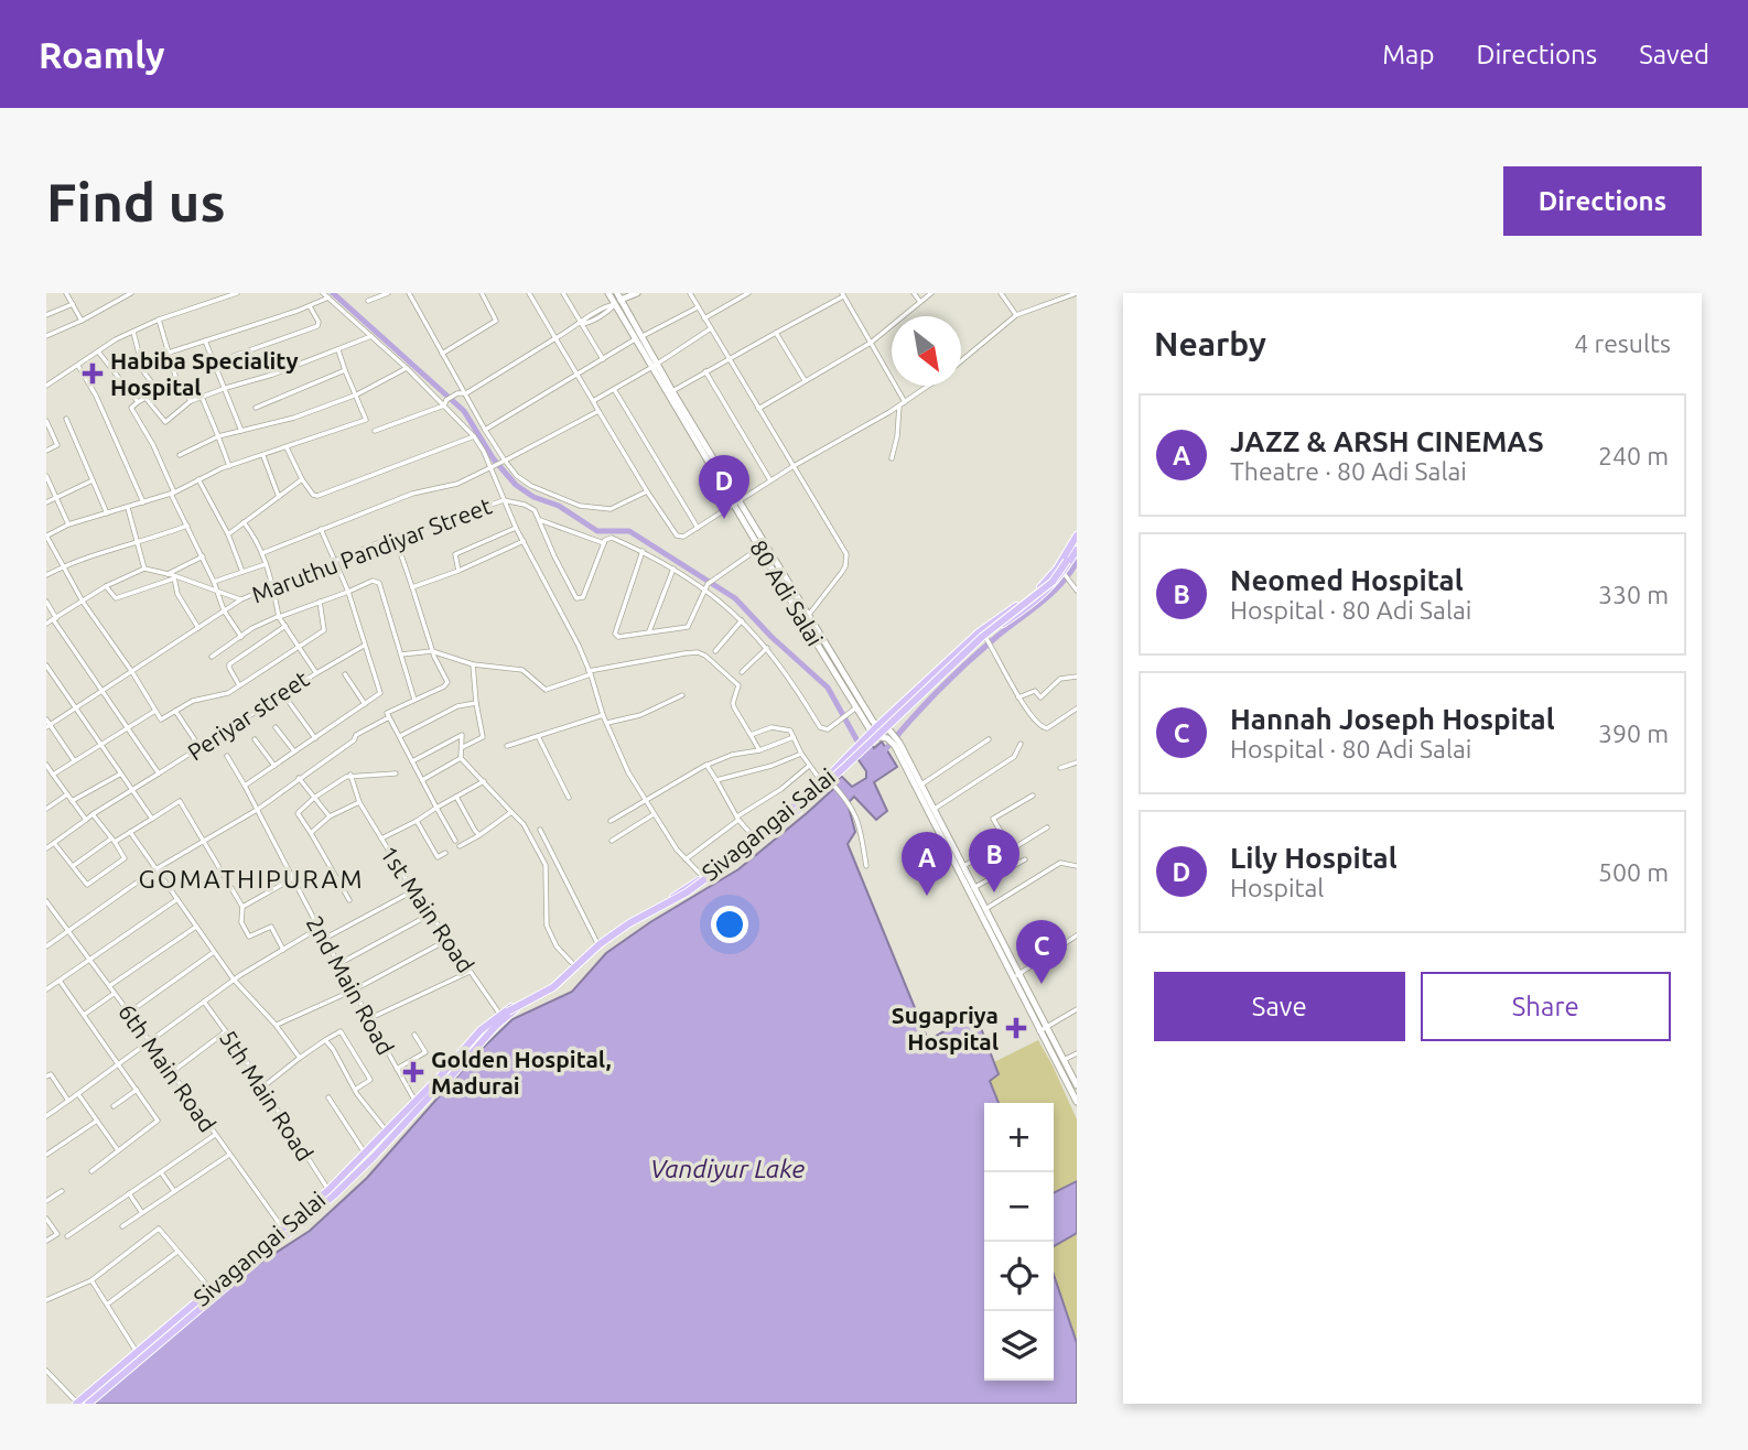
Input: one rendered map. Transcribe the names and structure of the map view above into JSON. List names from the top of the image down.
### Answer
{
  "streets": {
    "main road": ["80 Adi Salai", "Sivagangai Salai"],
    "street": [
      "Maruthu Pandiyar Street",
      "Periyar street",
      "1st Main Road",
      "2nd Main Road",
      "6th Main Road",
      "5th Main Road"
    ]
  },
  "crossings": [
    ["80 Adi Salai", "Sivagangai Salai"],
    ["Sivagangai Salai", "1st Main Road"],
    ["Sivagangai Salai", "2nd Main Road"],
    ["Sivagangai Salai", "6th Main Road"],
    ["Sivagangai Salai", "5th Main Road"]
  ],
  "districts": ["GOMATHIPURAM"],
  "water": ["Vandiyur Lake"],
  "places": {
    "health": ["Habiba Speciality Hospital", "Sugapriya Hospital", "Golden Hospital, Madurai"]
  },
  "north": "bottom right",
  "page": {
    "header": "Roamly",
    "nav": ["Map", "Directions", "Saved"],
    "buttons": [
      "Directions",
      ["Save", "Share"]
    ],
    "title": "Find us",
    "heading": ["Nearby", "4 results"],
    "list": [
      {
        "mark": "A",
        "name": "JAZZ & ARSH CINEMAS",
        "note": "Theatre · 80 Adi Salai",
        "value": "240 m"
      },
      {
        "mark": "B",
        "name": "Neomed Hospital",
        "note": "Hospital · 80 Adi Salai",
        "value": "330 m"
      },
      {
        "mark": "C",
        "name": "Hannah Joseph Hospital",
        "note": "Hospital · 80 Adi Salai",
        "value": "390 m"
      },
      {
        "mark": "D",
        "name": "Lily Hospital",
        "note": "Hospital",
        "value": "500 m"
      }
    ],
    "pins": [
      "D",
      "B",
      "A",
      "C"
    ],
    "map_buttons": ["+", "−"]
  }
}
